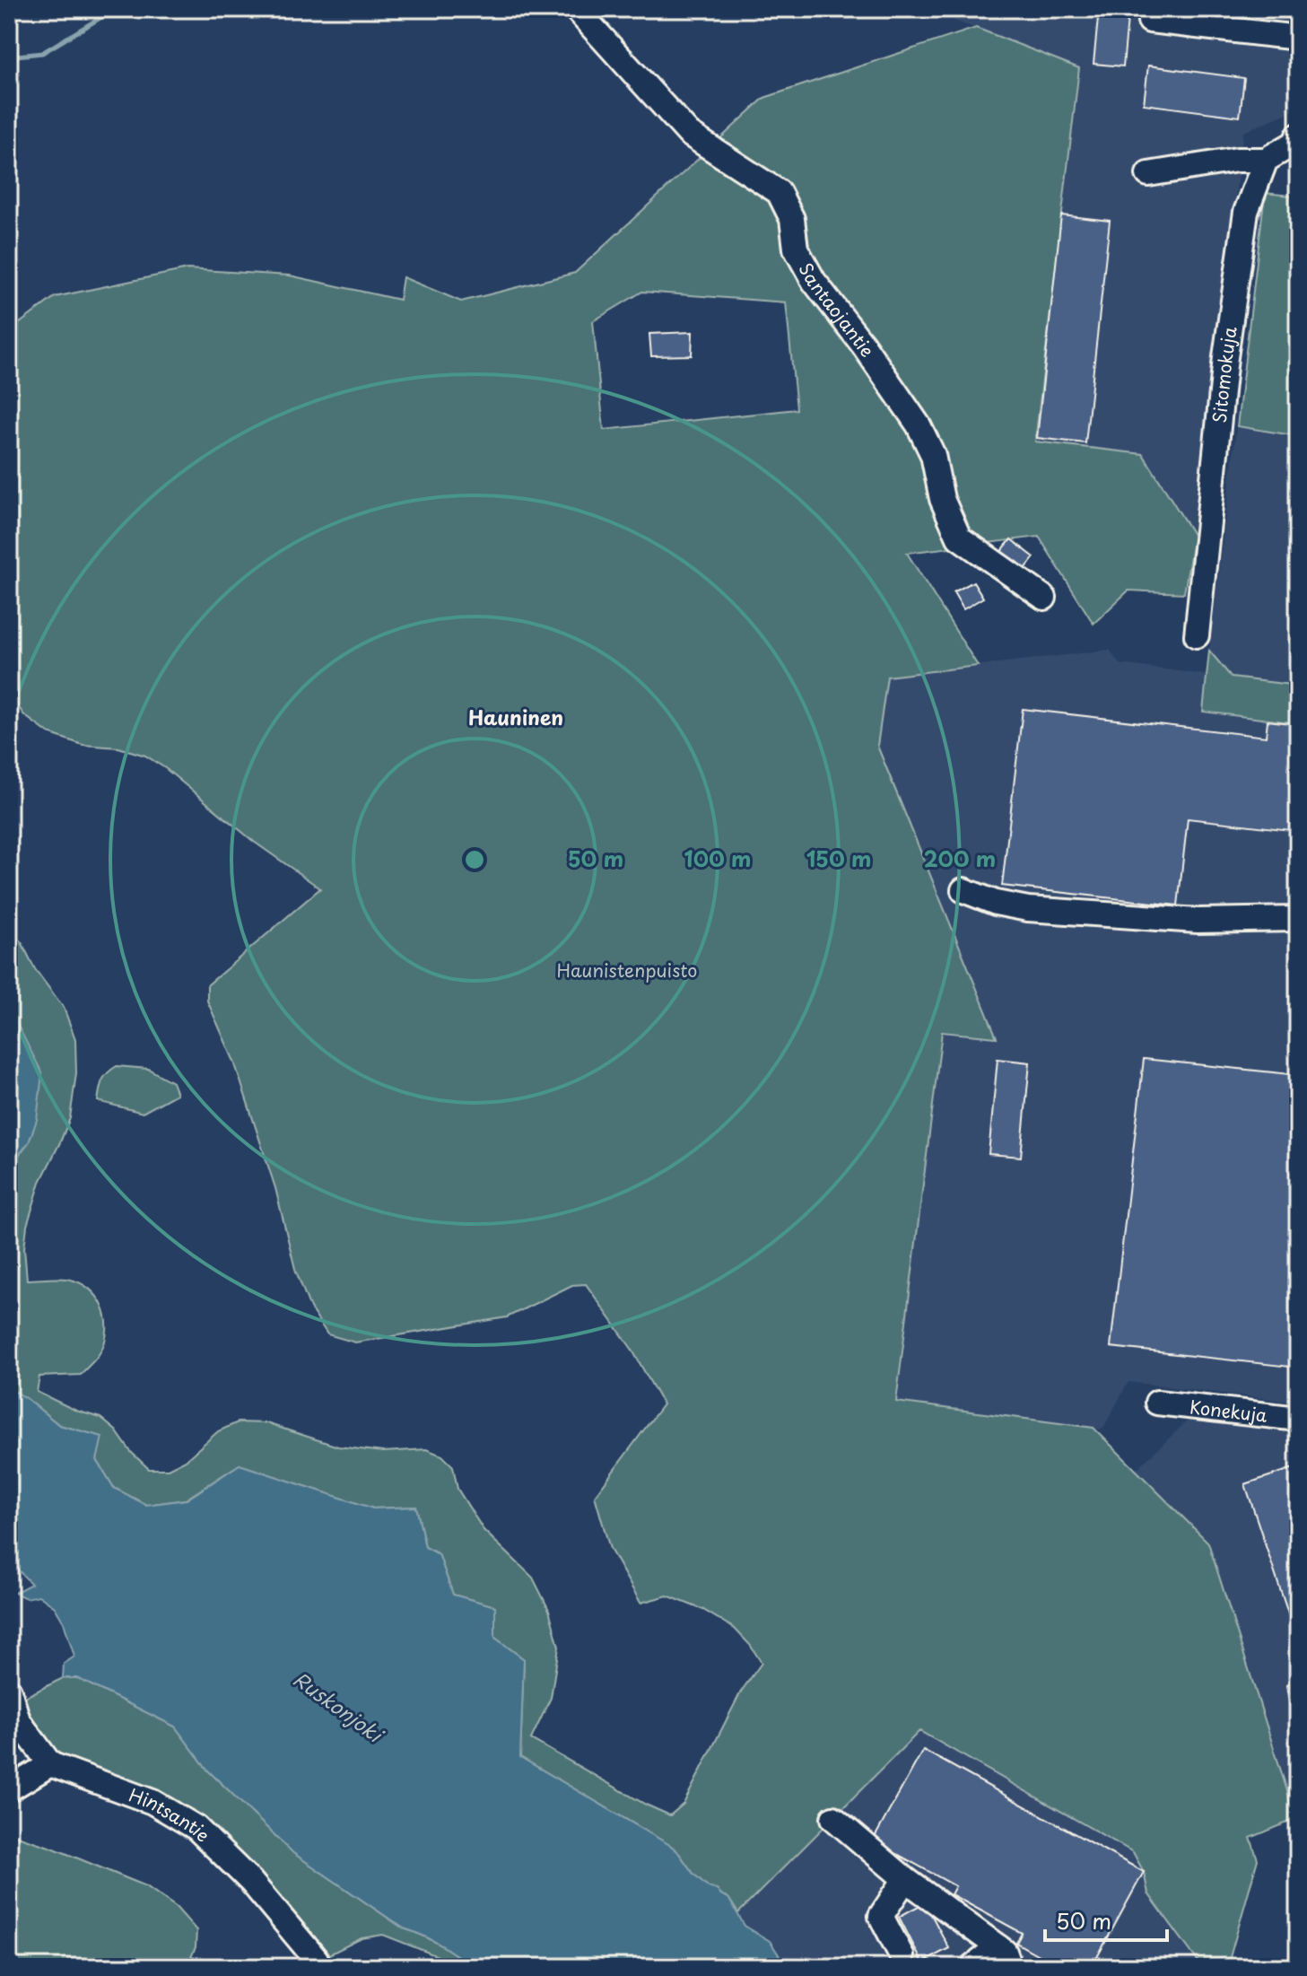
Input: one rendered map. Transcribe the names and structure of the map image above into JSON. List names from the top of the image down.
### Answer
{
  "streets": {
    "street": [
      "Santaojantie",
      "Sitomokuja",
      "Konekuja",
      "Hintsantie"
    ]
  },
  "districts": ["Hauninen"],
  "water": ["Ruskonjoki"],
  "parks": ["Haunistenpuisto"],
  "scale_bar": "50 m",
  "rings": [
    "50 m",
    "100 m",
    "150 m",
    "200 m"
  ]
}
